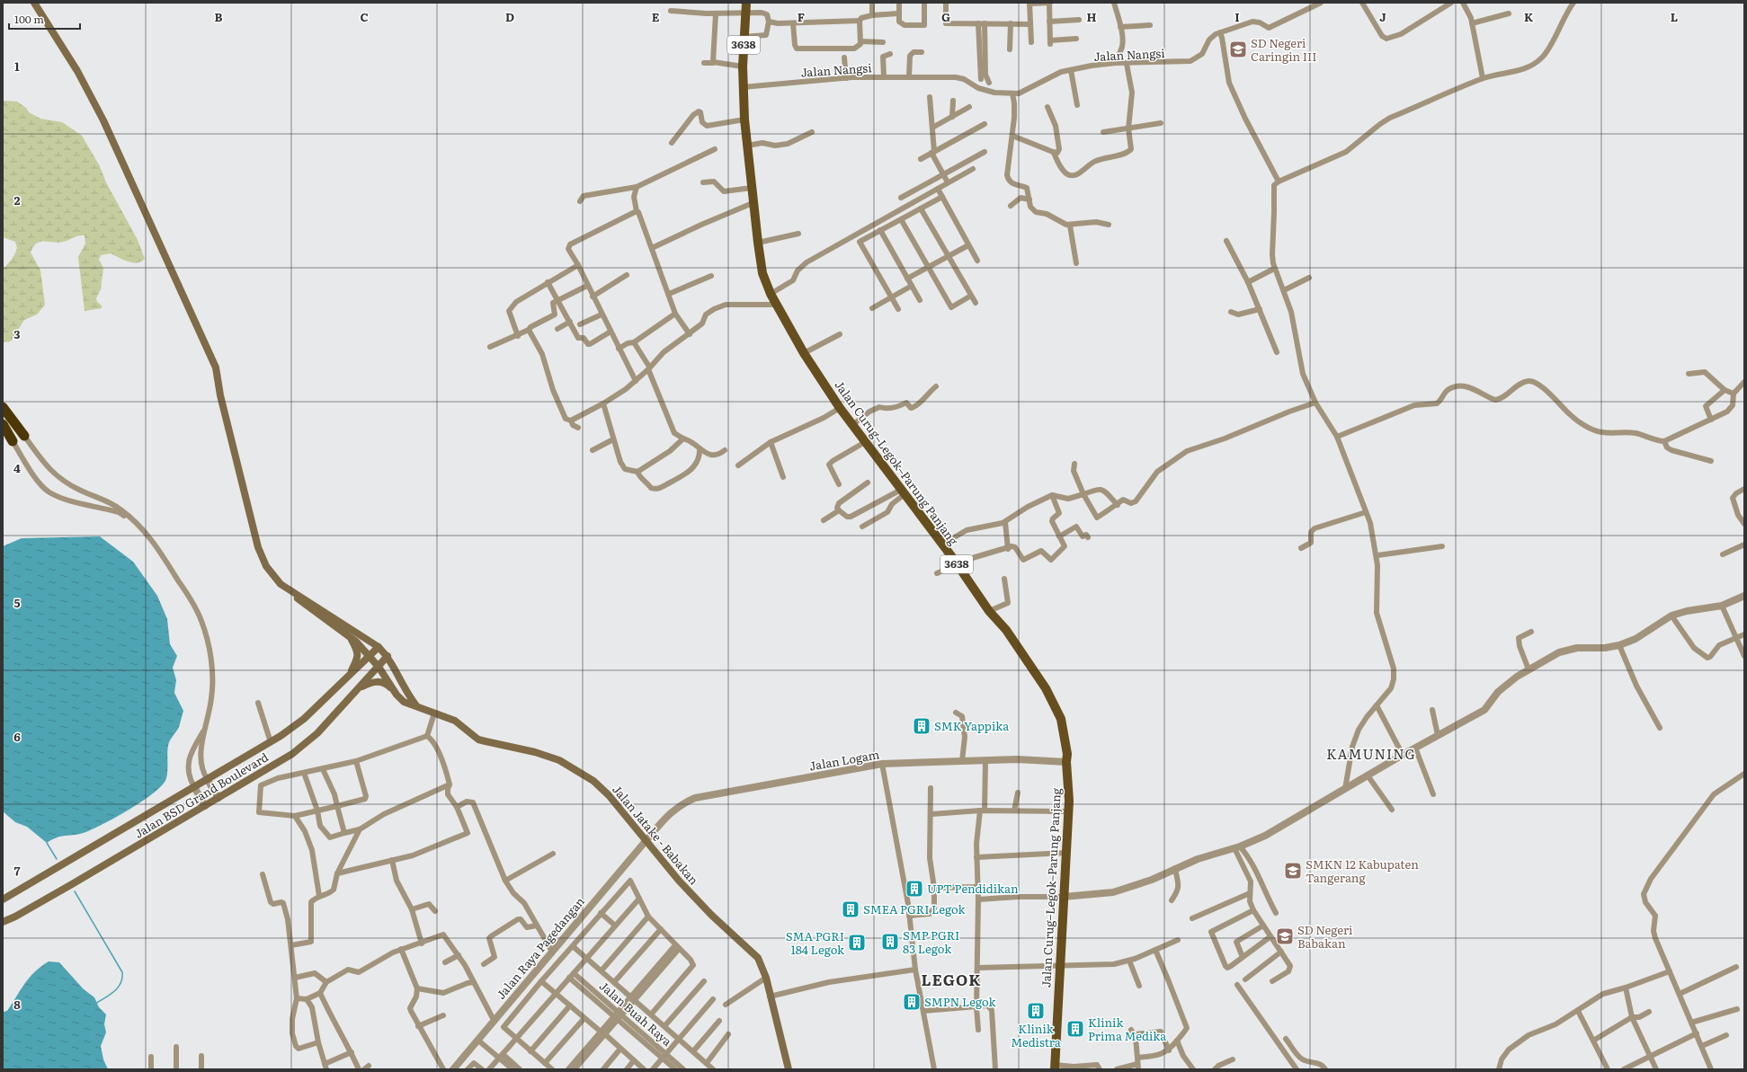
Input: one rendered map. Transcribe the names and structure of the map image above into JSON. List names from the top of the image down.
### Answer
{
  "streets": {
    "main road": [
      "3638",
      "Jalan Curug–Legok–Parung Panjang",
      "Jalan BSD Grand Boulevard",
      "Jalan Jatake - Babakan"
    ],
    "street": [
      "Jalan Nangsi",
      "Jalan Logam",
      "Jalan Raya Pagedangan",
      "Jalan Buah Raya"
    ]
  },
  "crossings": [
    ["Jalan Nangsi", "Jalan Curug–Legok–Parung Panjang"],
    ["Jalan Curug–Legok–Parung Panjang", "Jalan Logam"],
    ["Jalan Logam", "Jalan Jatake - Babakan"],
    ["Jalan Logam", "Jalan Raya Pagedangan"],
    ["Jalan Jatake - Babakan", "Jalan Raya Pagedangan"]
  ],
  "districts": ["KAMUNING", "LEGOK"],
  "places": {
    "school or university": ["SD Negeri Caringin III", "SMKN 12 Kabupaten Tangerang", "SD Negeri Babakan"],
    "building": [
      "SMK Yappika",
      "UPT Pendidikan",
      "SMEA PGRI Legok",
      "SMP PGRI 83 Legok",
      "SMA PGRI 184 Legok",
      "SMPN Legok",
      "Klinik Medistra",
      "Klinik Prima Medika"
    ]
  },
  "scale_bar": "100 m",
  "grid": {
    "columns": [
      "B",
      "C",
      "D",
      "E",
      "F",
      "G",
      "H",
      "I",
      "J",
      "K",
      "L"
    ],
    "rows": [
      "1",
      "2",
      "3",
      "4",
      "5",
      "6",
      "7",
      "8"
    ]
  }
}
